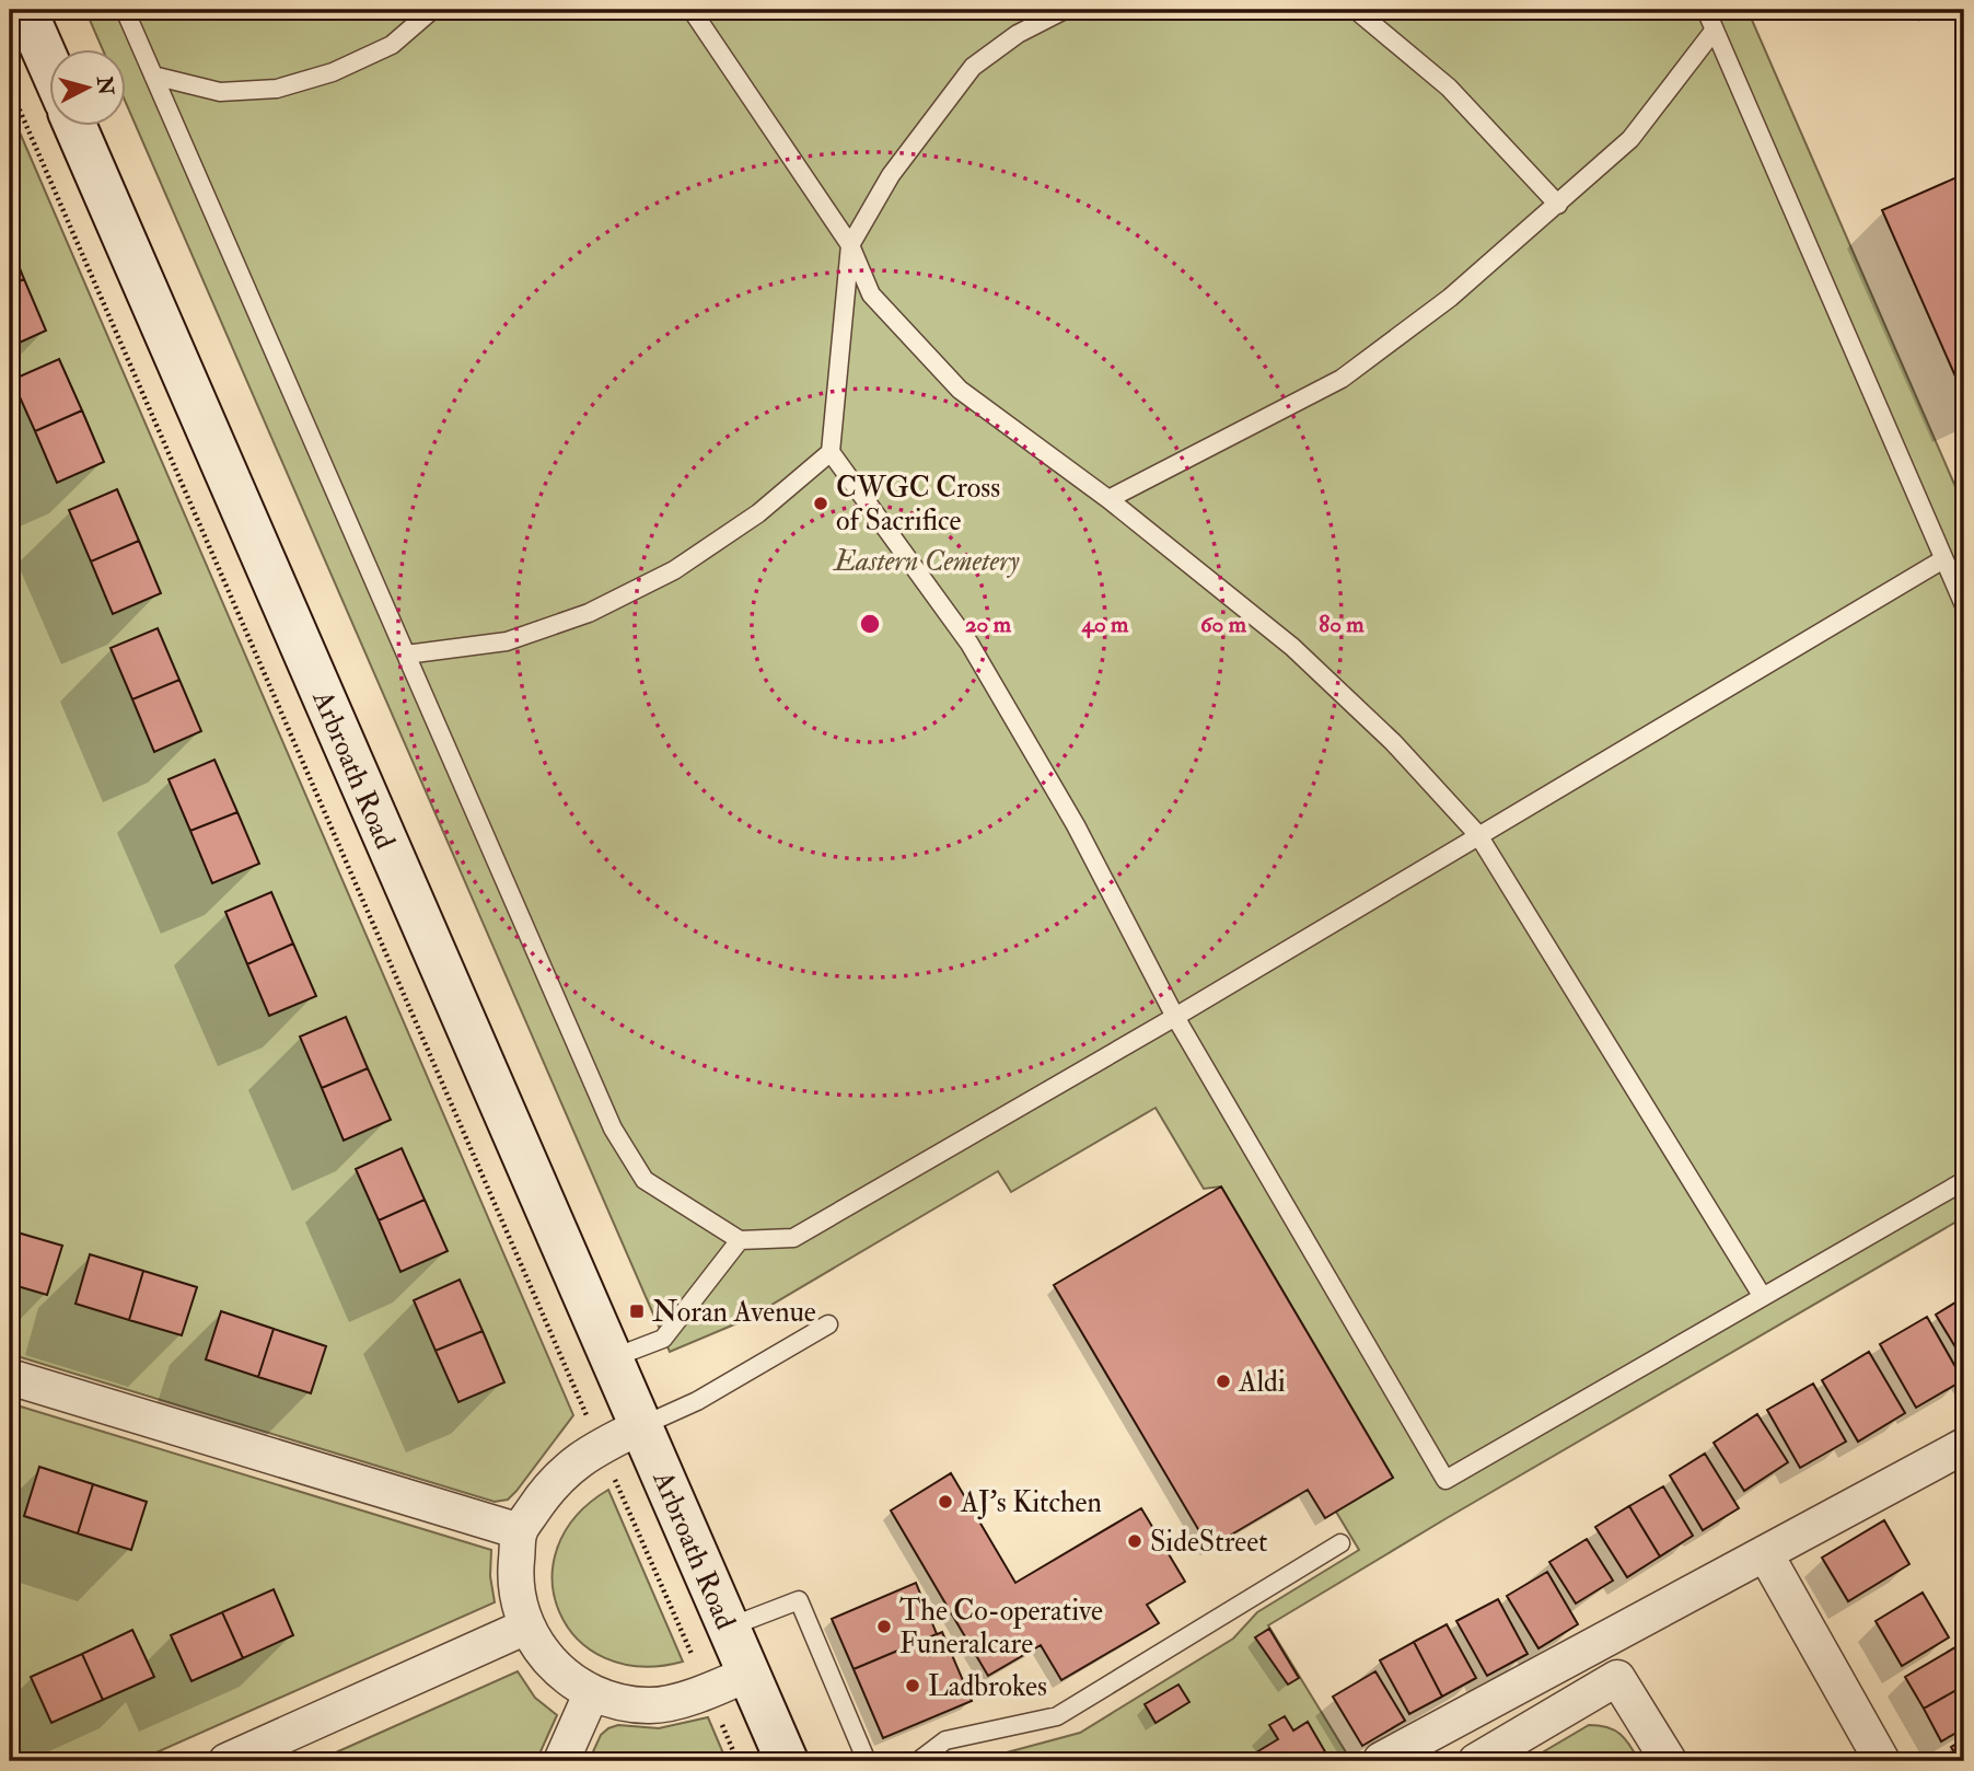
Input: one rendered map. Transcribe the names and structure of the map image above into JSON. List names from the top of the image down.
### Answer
{
  "streets": {
    "main road": ["Arbroath Road"]
  },
  "parks": ["Eastern Cemetery"],
  "places": {
    "other": [
      "CWGC Cross of Sacrifice",
      "Aldi",
      "AJ’s Kitchen",
      "SideStreet",
      "The Co-operative Funeralcare",
      "Ladbrokes"
    ],
    "transit": ["Noran Avenue"]
  },
  "north": "right",
  "rings": [
    "20 m",
    "40 m",
    "60 m",
    "80 m"
  ]
}
